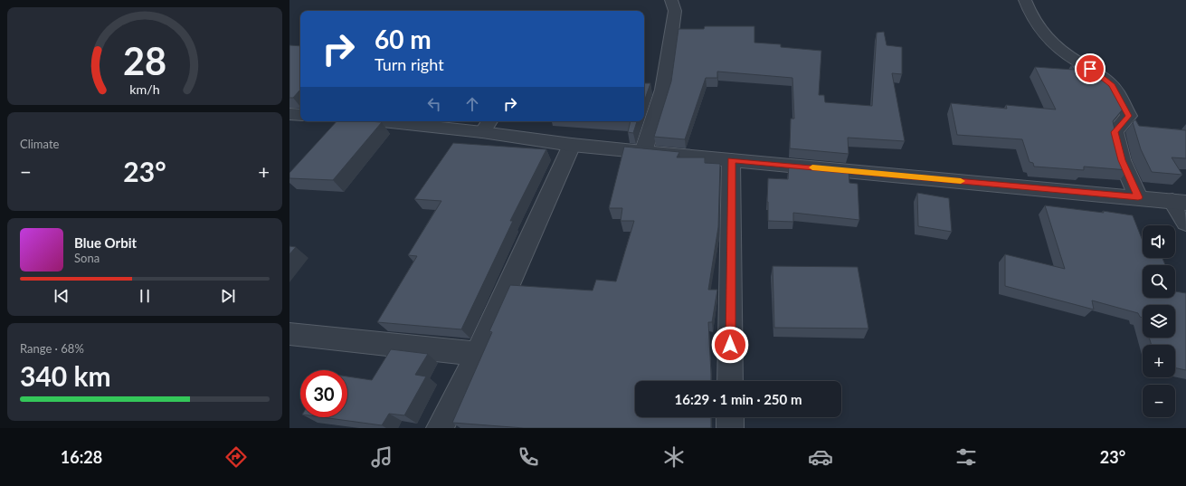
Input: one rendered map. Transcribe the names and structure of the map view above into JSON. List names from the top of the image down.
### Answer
{
  "page": {
    "turn": ["60 m", "Turn right"],
    "tile": [
      "Climate",
      ["Range · 68%", "340 km"]
    ],
    "heat": ["−", "23°", "+"],
    "map_buttons": ["+", "−"],
    "song": ["Blue Orbit", "Sona"],
    "limit": "30",
    "trip": "16:29 · 1 min · 250 m",
    "tabs": ["16:28", "23°"],
    "gauge": ["28", "km/h"]
  }
}
